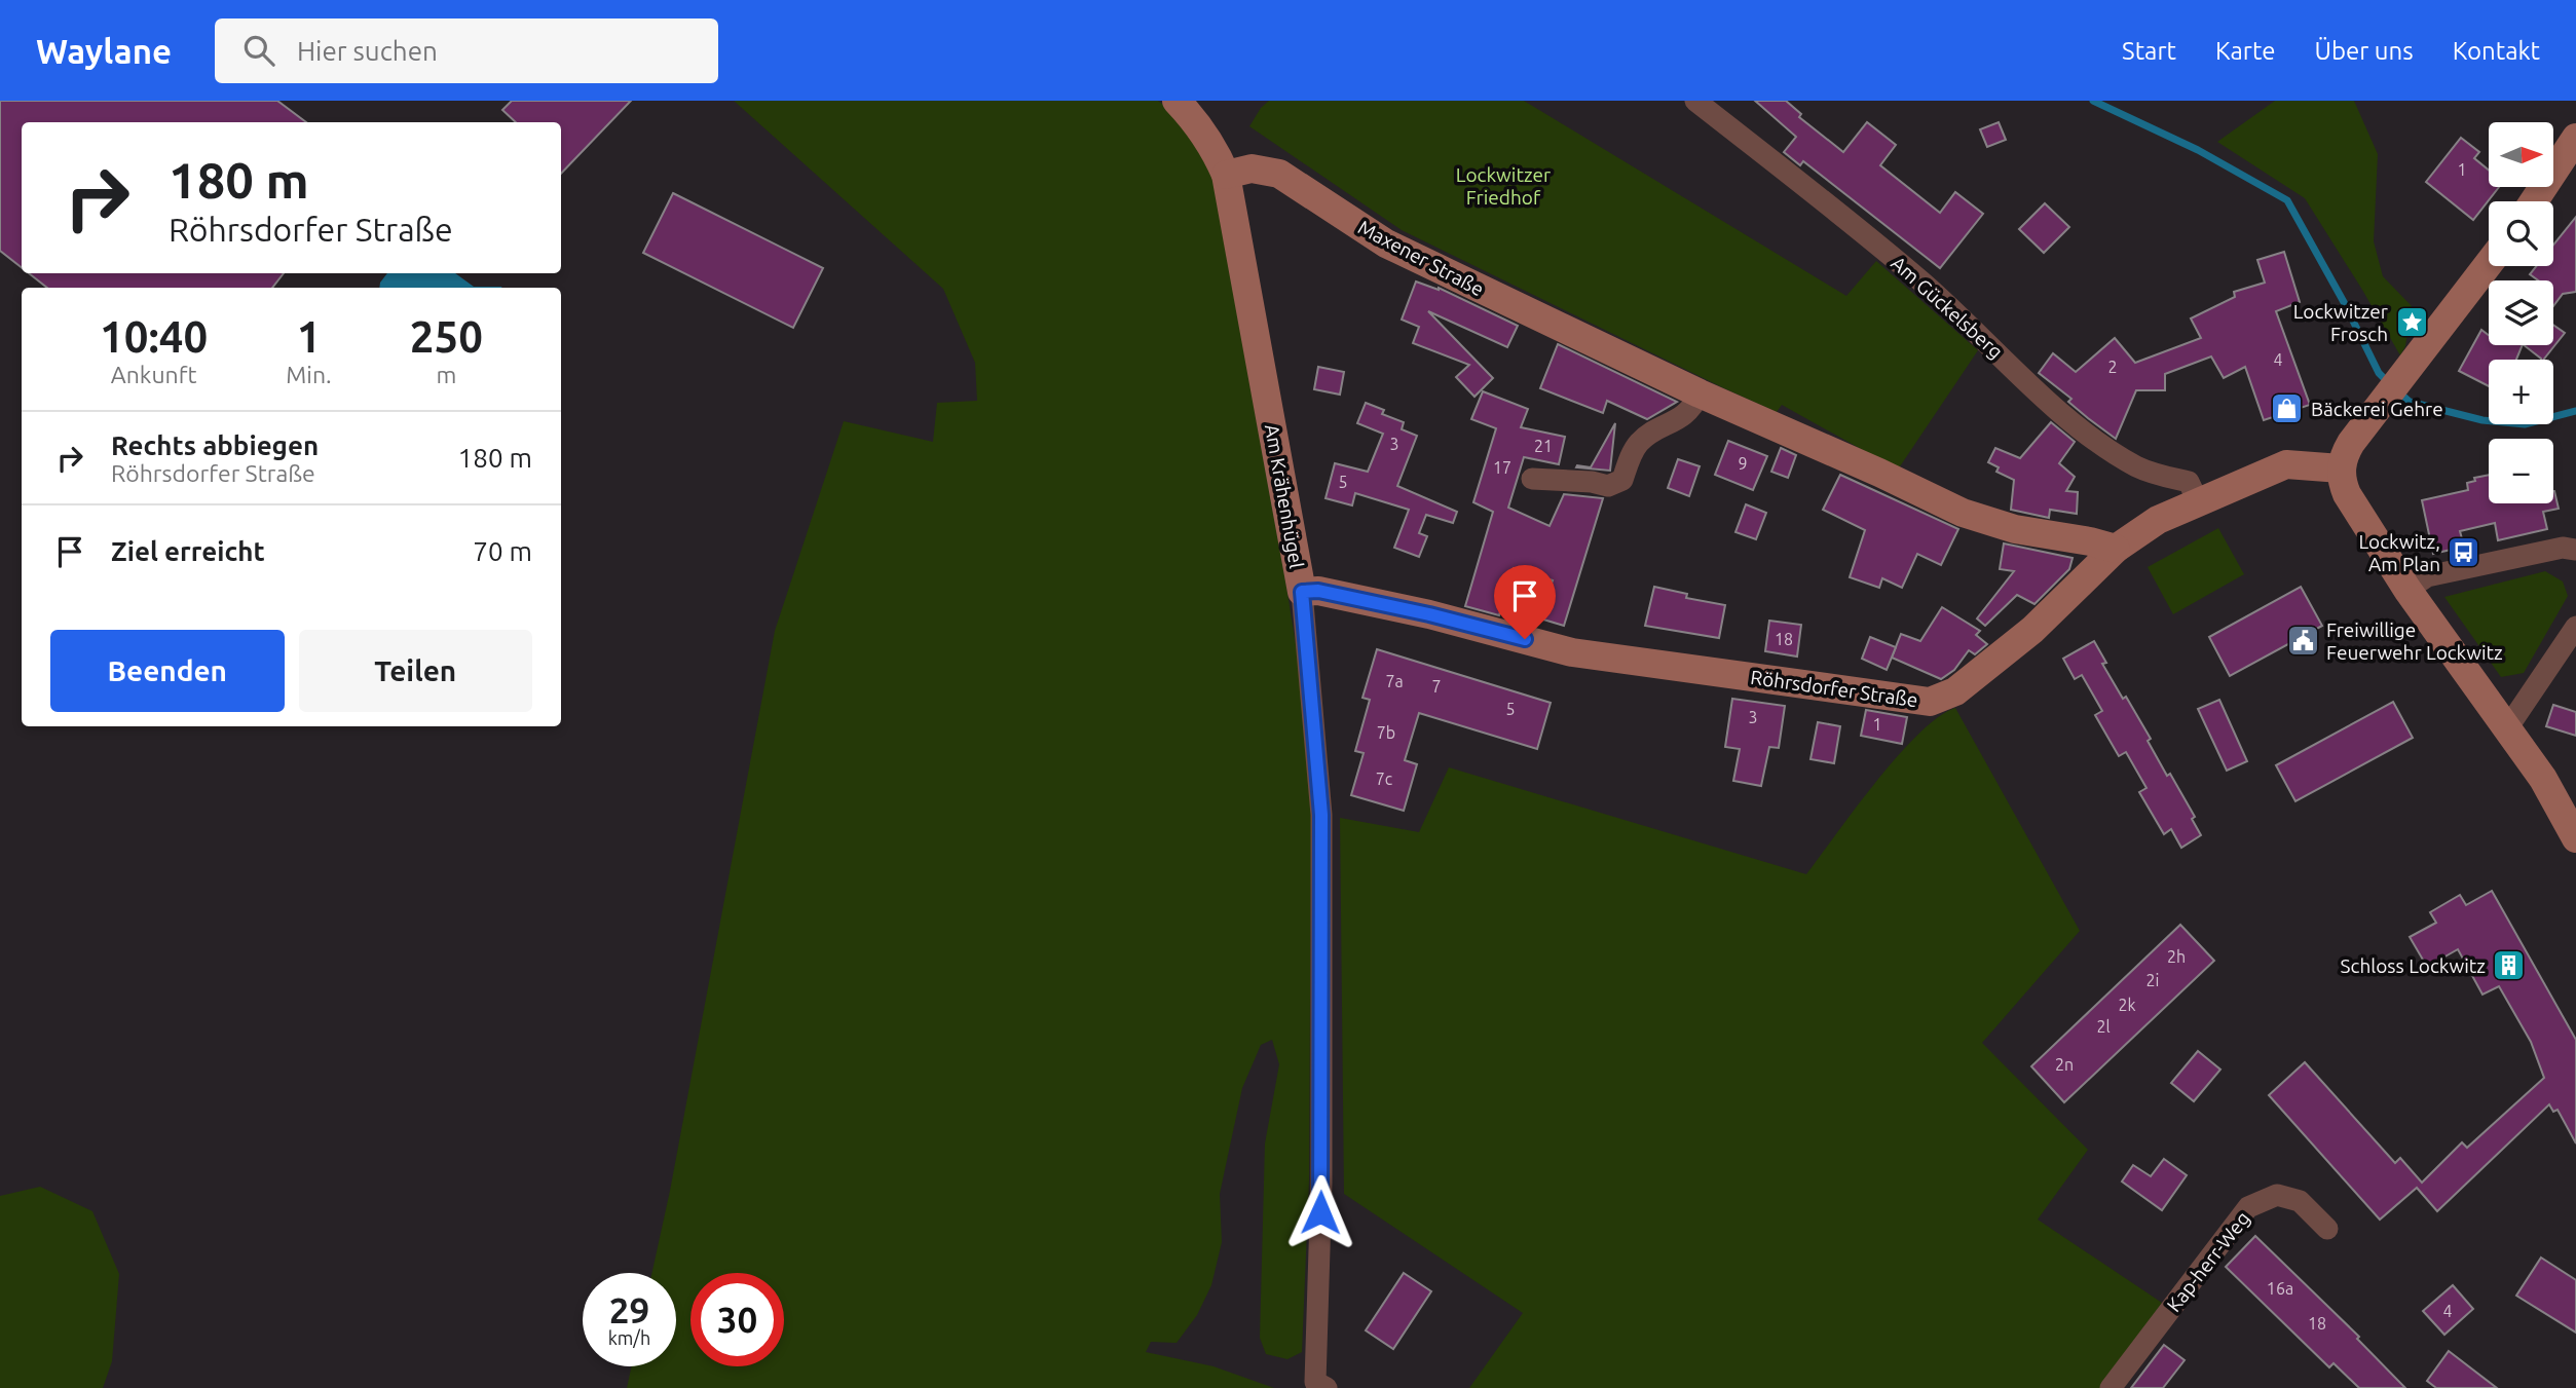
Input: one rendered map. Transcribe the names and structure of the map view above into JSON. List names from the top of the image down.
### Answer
{
  "streets": {
    "street": [
      "Maxener Straße",
      "Am Gückelsberg",
      "Am Krähenhügel",
      "Röhrsdorfer Straße",
      "Kap-herr-Weg"
    ]
  },
  "crossings": [
    ["Maxener Straße", "Am Krähenhügel"],
    ["Maxener Straße", "Röhrsdorfer Straße"],
    ["Am Gückelsberg", "Röhrsdorfer Straße"],
    ["Am Krähenhügel", "Röhrsdorfer Straße"]
  ],
  "parks": ["Lockwitzer Friedhof"],
  "places": {
    "place": ["Lockwitzer Frosch"],
    "shop": ["Bäckerei Gehre"],
    "bus stop": ["Lockwitz, Am Plan"],
    "public building": ["Freiwillige Feuerwehr Lockwitz"],
    "building": ["Schloss Lockwitz"]
  },
  "house_numbers": [
    "1",
    "4",
    "2",
    "3",
    "21",
    "9",
    "17",
    "5",
    "18",
    "7a",
    "7",
    "5",
    "3",
    "1",
    "7b",
    "7c",
    "2h",
    "2i",
    "2k",
    "2l",
    "2n",
    "16a",
    "4",
    "18"
  ],
  "north": "right",
  "page": {
    "header": "Waylane",
    "search": "Hier suchen",
    "nav": [
      "Start",
      "Karte",
      "Über uns",
      "Kontakt"
    ],
    "map_buttons": ["+", "−"],
    "turn": ["180 m", "Röhrsdorfer Straße"],
    "eta": [
      "10:40",
      "Ankunft",
      "1",
      "Min.",
      "250",
      "m"
    ],
    "list": [
      {
        "name": "Rechts abbiegen",
        "note": "Röhrsdorfer Straße",
        "value": "180 m"
      },
      {
        "name": "Ziel erreicht",
        "value": "70 m"
      }
    ],
    "buttons": ["Beenden", "Teilen"],
    "speed": "29 km/h",
    "limit": "30"
  }
}
